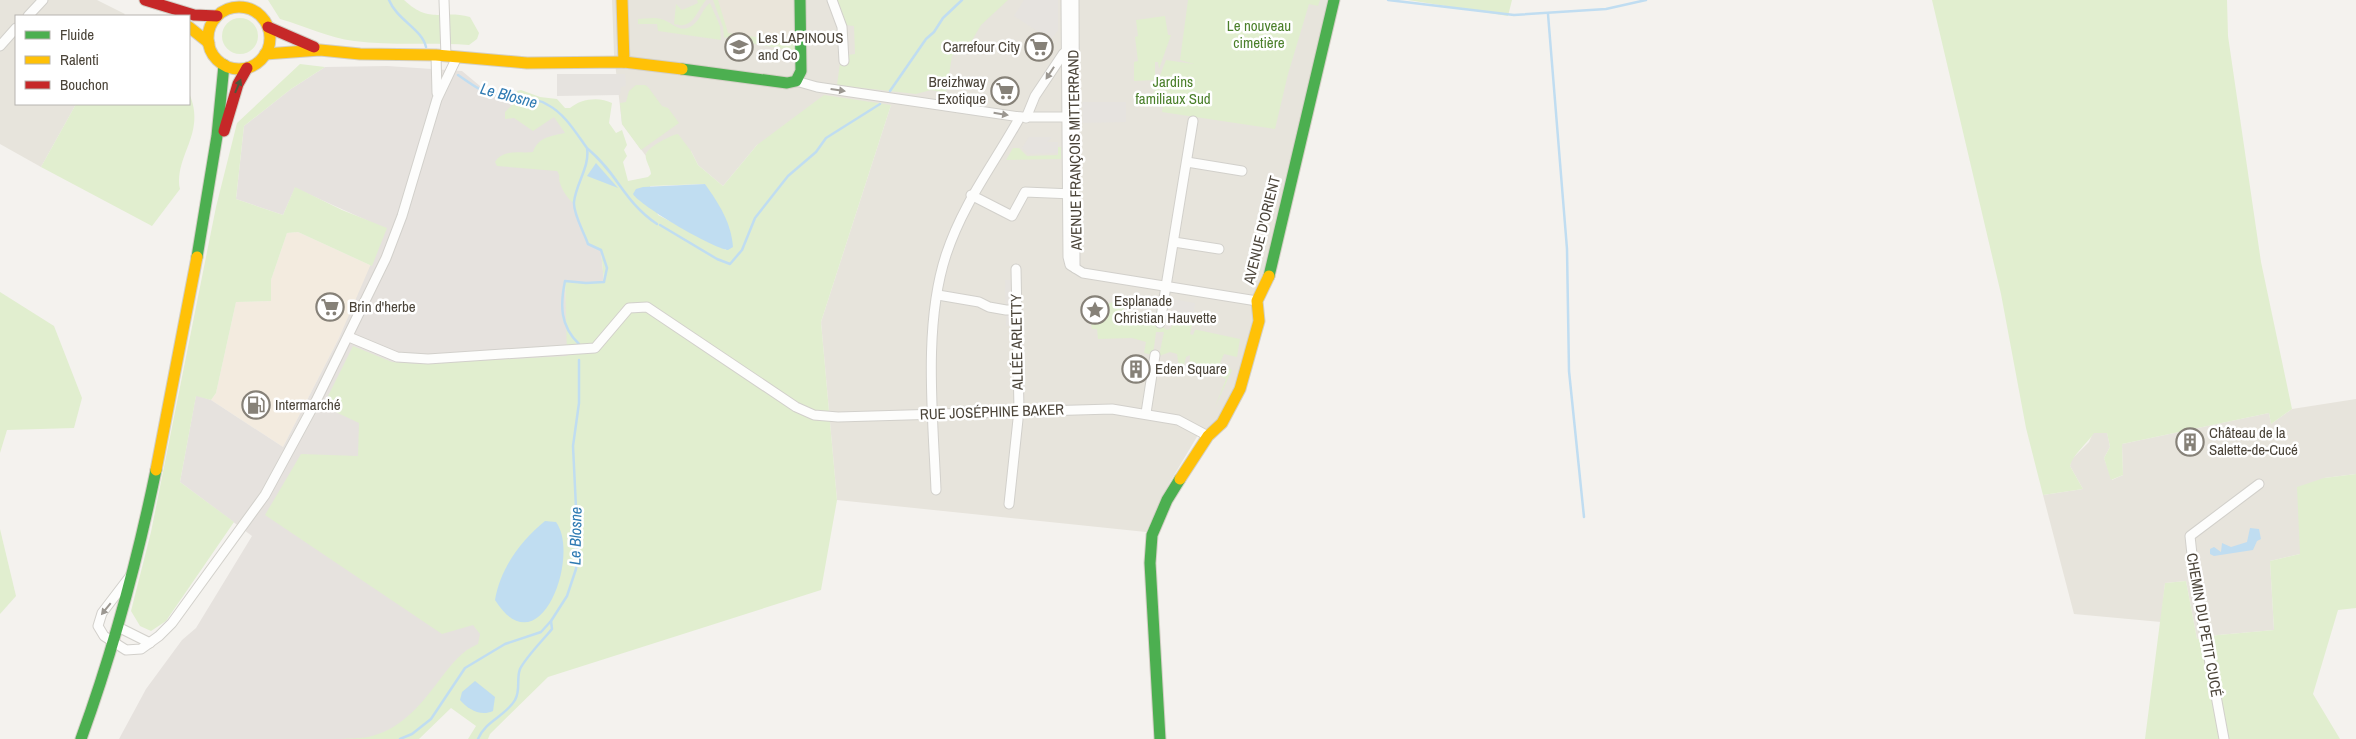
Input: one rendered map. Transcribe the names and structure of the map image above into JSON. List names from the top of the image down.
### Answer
{
  "streets": {
    "street": [
      "AVENUE FRANÇOIS MITTERRAND",
      "AVENUE D'ORIENT",
      "ALLÉE ARLETTY",
      "RUE JOSÉPHINE BAKER",
      "CHEMIN DU PETIT CUCÉ"
    ]
  },
  "crossings": [
    ["AVENUE D'ORIENT", "RUE JOSÉPHINE BAKER"],
    ["ALLÉE ARLETTY", "RUE JOSÉPHINE BAKER"]
  ],
  "water": ["Le Blosne"],
  "parks": ["Le nouveau cimetière", "Jardins familiaux Sud"],
  "places": {
    "school or university": ["Les LAPINOUS and Co"],
    "supermarket": ["Carrefour City", "Breizhway Exotique", "Brin d'herbe"],
    "place": ["Esplanade Christian Hauvette"],
    "building": ["Eden Square", "Château de la Salette-de-Cucé"],
    "fuel station": ["Intermarché"]
  },
  "legend": ["Fluide", "Ralenti", "Bouchon"]
}
